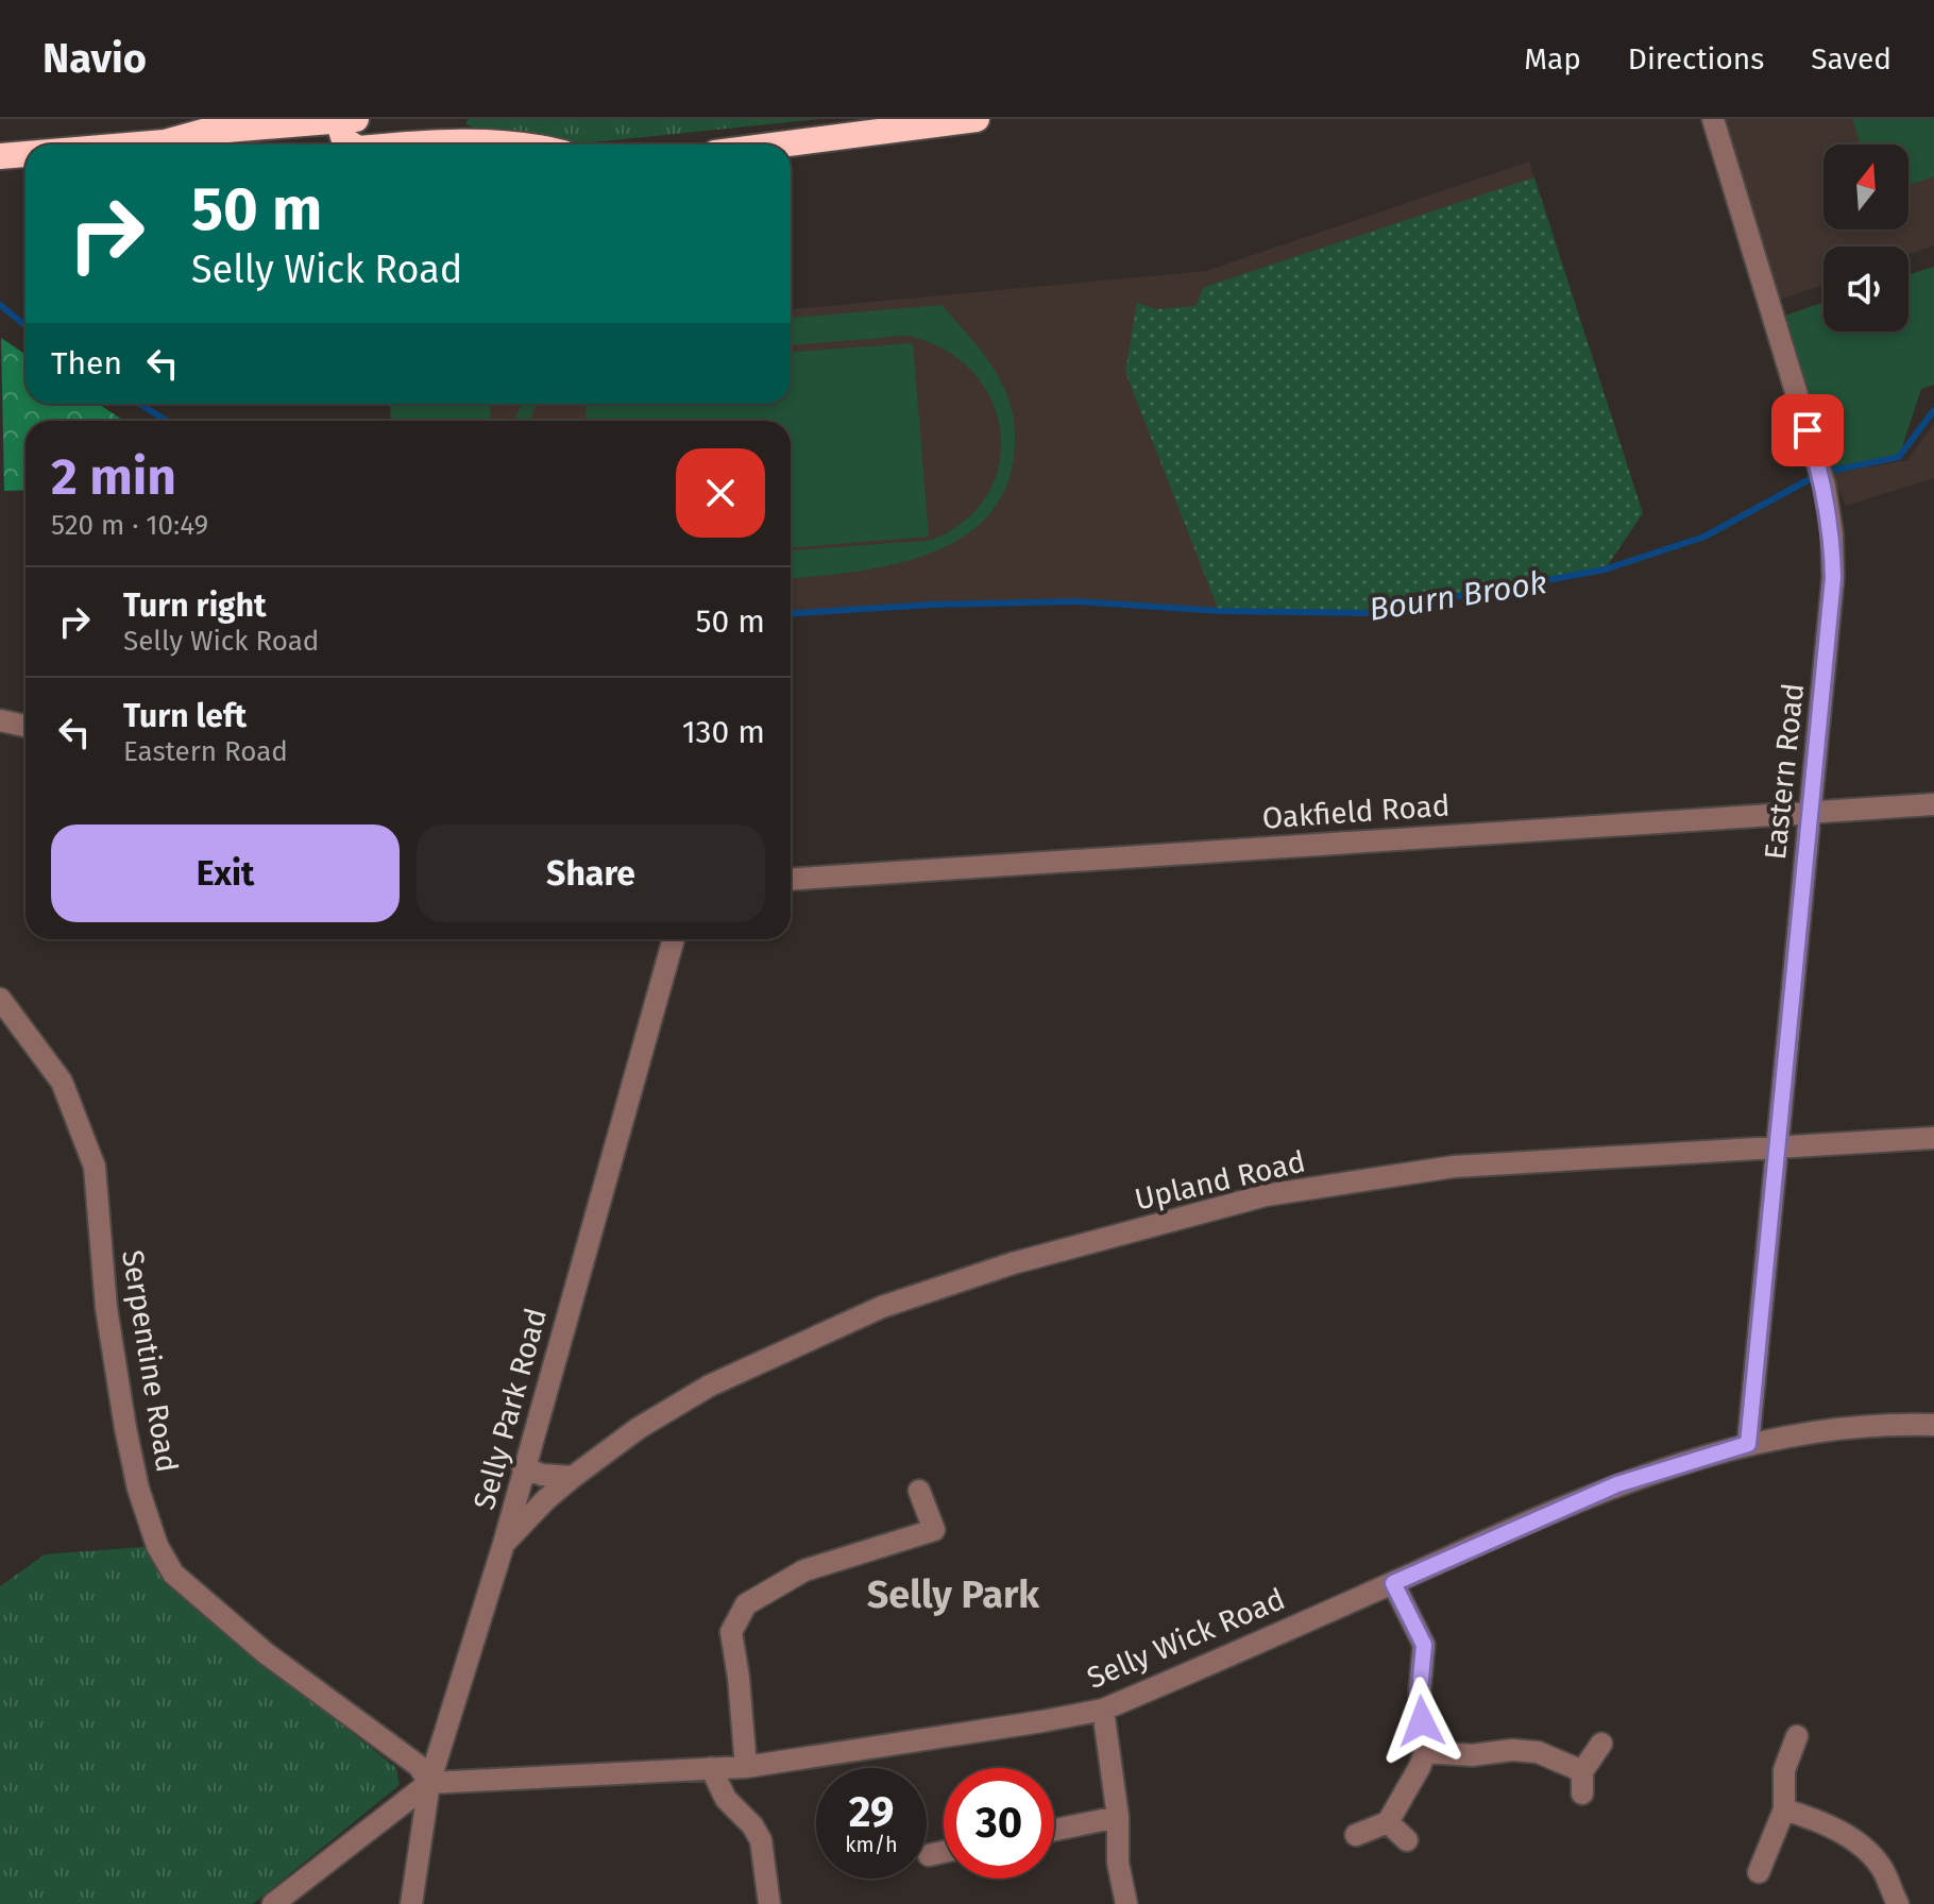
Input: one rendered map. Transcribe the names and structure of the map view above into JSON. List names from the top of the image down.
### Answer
{
  "streets": {
    "street": [
      "Eastern Road",
      "Oakfield Road",
      "Upland Road",
      "Serpentine Road",
      "Selly Park Road",
      "Selly Wick Road"
    ]
  },
  "crossings": [
    ["Eastern Road", "Oakfield Road"],
    ["Eastern Road", "Upland Road"],
    ["Eastern Road", "Selly Wick Road"],
    ["Upland Road", "Selly Park Road"],
    ["Serpentine Road", "Selly Park Road"],
    ["Serpentine Road", "Selly Wick Road"],
    ["Selly Park Road", "Selly Wick Road"]
  ],
  "districts": ["Selly Park"],
  "water": ["Bourn Brook"],
  "north": "top",
  "page": {
    "header": "Navio",
    "nav": ["Map", "Directions", "Saved"],
    "turn": ["50 m", "Selly Wick Road"],
    "then": "Then",
    "heading": ["2 min", "520 m · 10:49"],
    "list": [
      {
        "name": "Turn right",
        "note": "Selly Wick Road",
        "value": "50 m"
      },
      {
        "name": "Turn left",
        "note": "Eastern Road",
        "value": "130 m"
      }
    ],
    "buttons": ["Exit", "Share"],
    "speed": "29 km/h",
    "limit": "30"
  }
}
